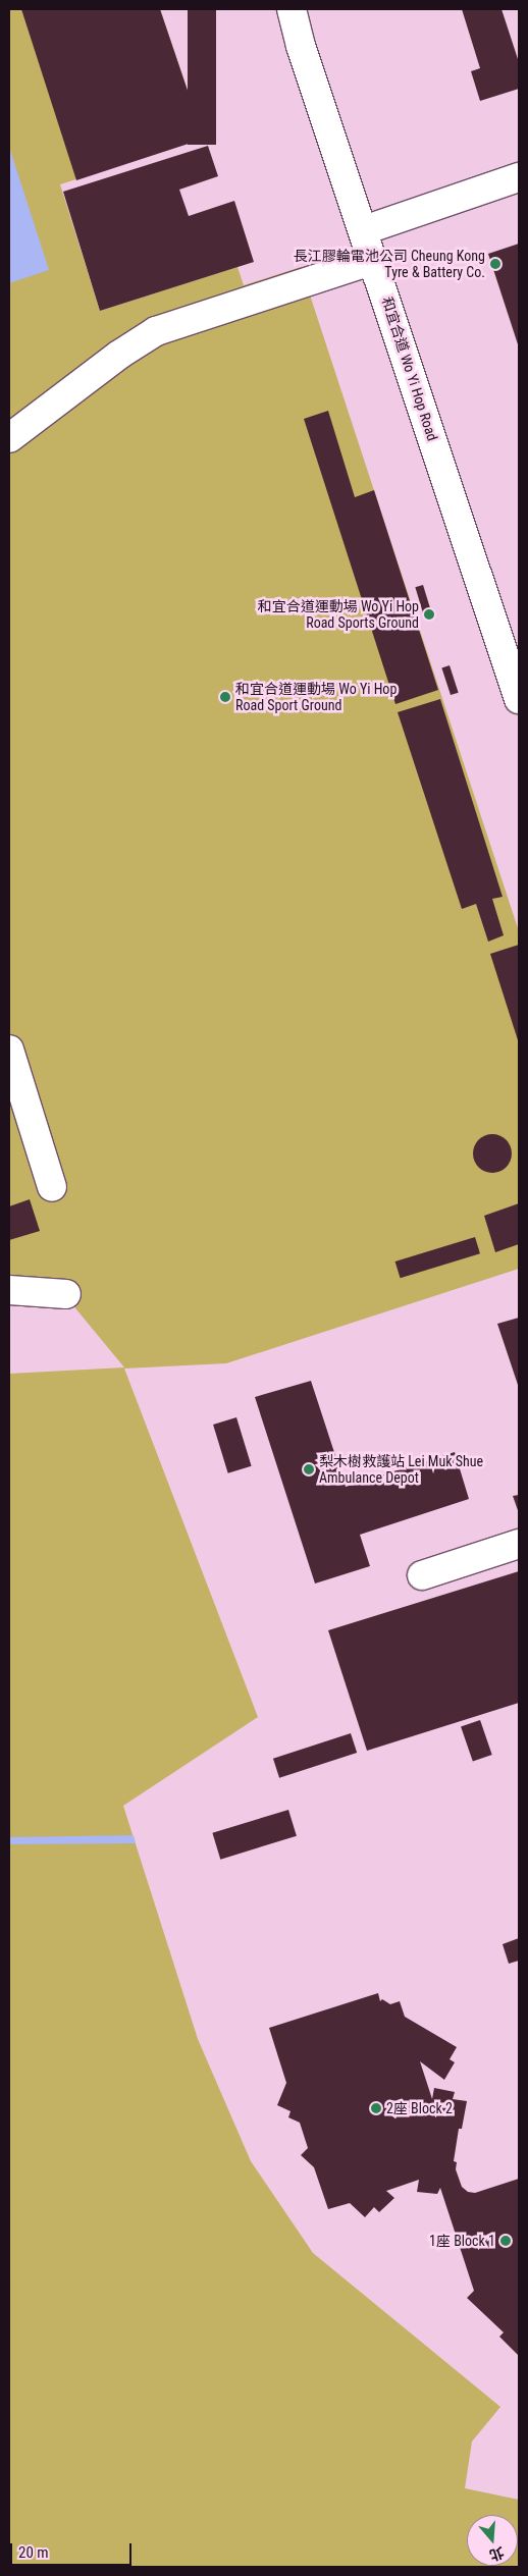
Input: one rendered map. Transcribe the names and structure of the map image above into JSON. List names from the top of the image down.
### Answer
{
  "streets": {
    "main road": ["和宜合道 Wo Yi Hop Road"]
  },
  "places": [
    "長江膠輪電池公司 Cheung Kong Tyre & Battery Co.",
    "和宜合道運動場 Wo Yi Hop Road Sports Ground",
    "和宜合道運動場 Wo Yi Hop Road Sport Ground",
    "梨木樹救護站 Lei Muk Shue Ambulance Depot",
    "2座 Block 2",
    "1座 Block 1"
  ],
  "scale_bar": "20 m",
  "north": "bottom"
}
